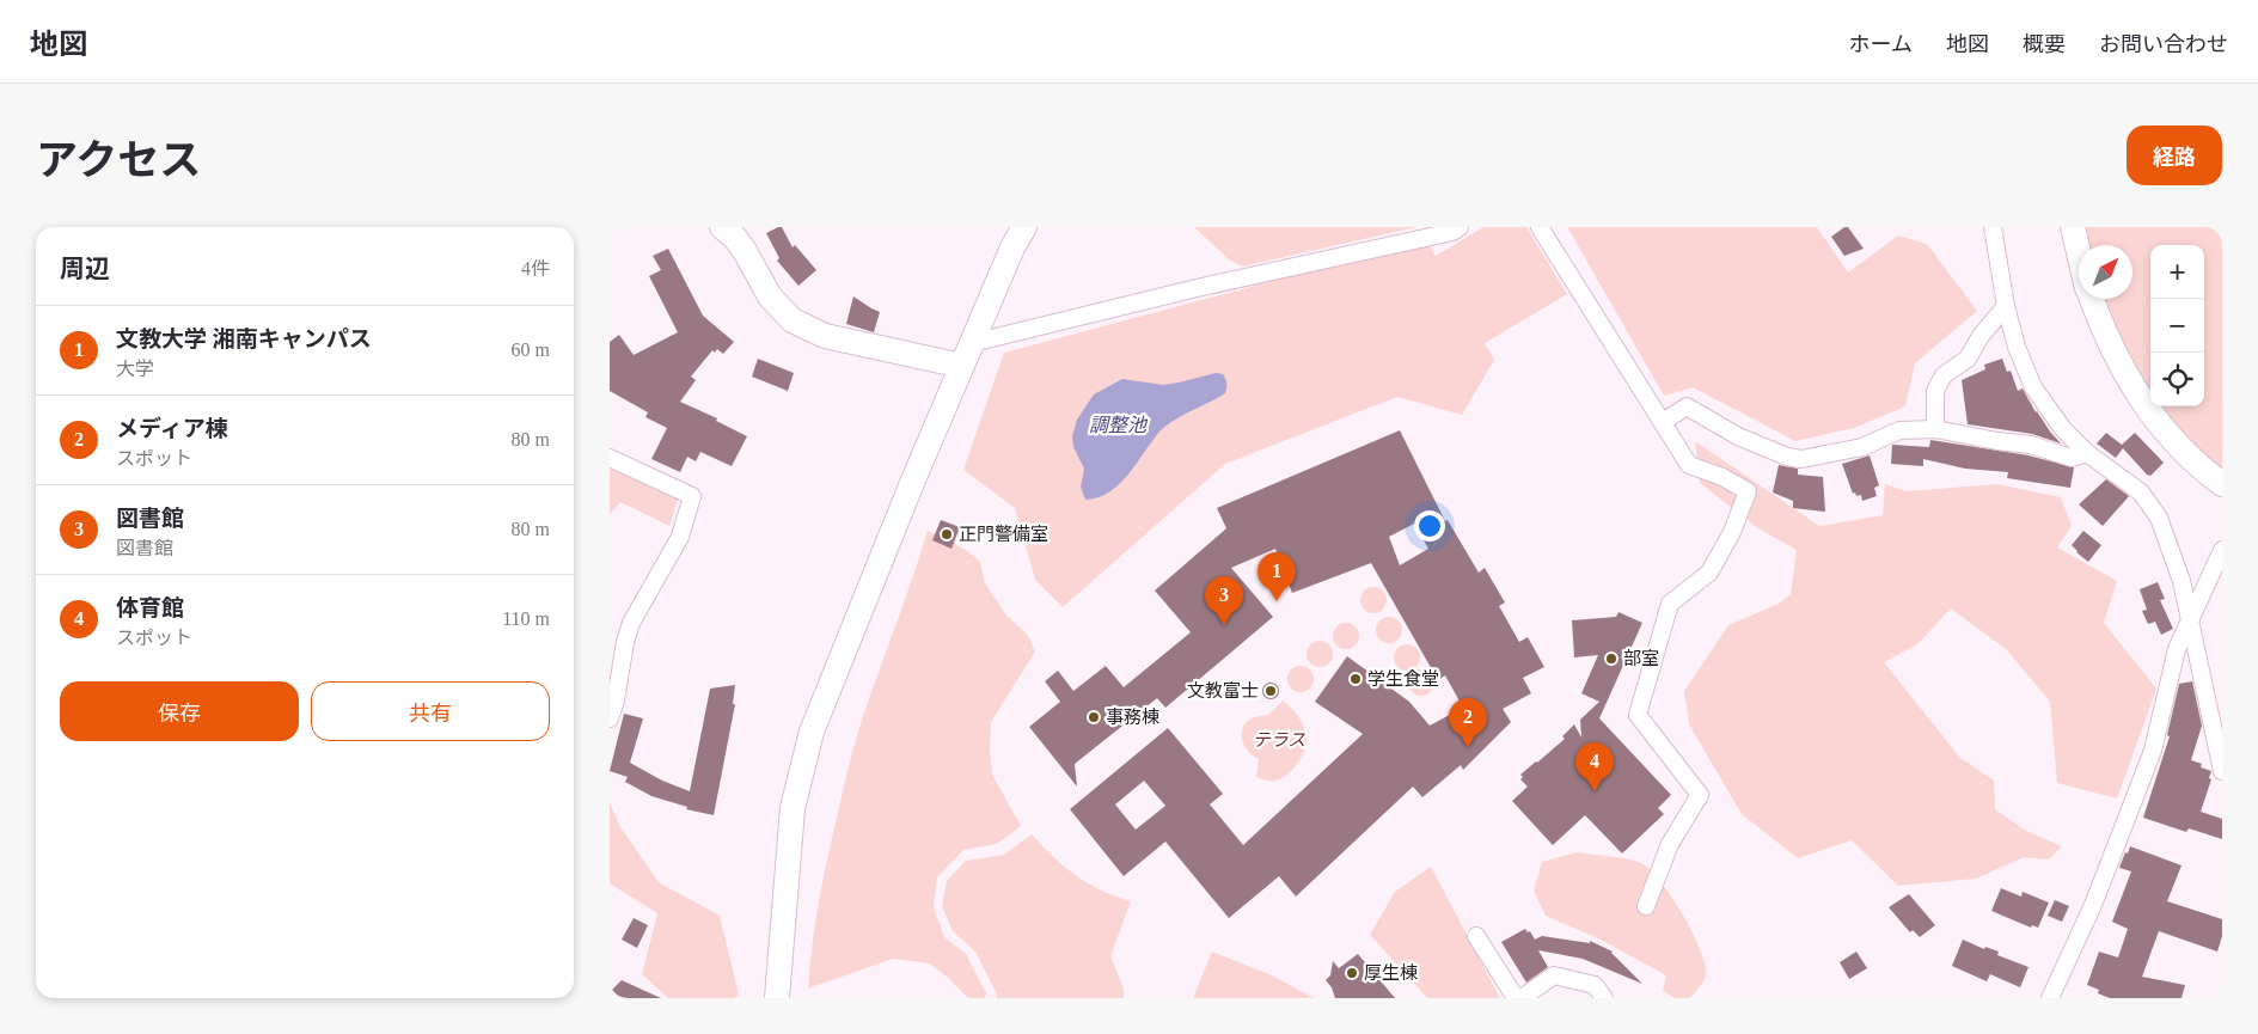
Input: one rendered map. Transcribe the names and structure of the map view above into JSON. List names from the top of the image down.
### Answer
{
  "water": ["調整池"],
  "parks": ["テラス"],
  "places": [
    "正門警備室",
    "部室",
    "学生食堂",
    "文教富士",
    "事務棟",
    "厚生棟"
  ],
  "north": "top right",
  "page": {
    "header": "地図",
    "nav": [
      "ホーム",
      "地図",
      "概要",
      "お問い合わせ"
    ],
    "title": "アクセス",
    "buttons": [
      "経路",
      ["保存", "共有"]
    ],
    "heading": ["周辺", "4件"],
    "map_buttons": ["+", "−"],
    "list": [
      {
        "mark": "1",
        "name": "文教大学 湘南キャンパス",
        "note": "大学",
        "value": "60 m"
      },
      {
        "mark": "2",
        "name": "メディア棟",
        "note": "スポット",
        "value": "80 m"
      },
      {
        "mark": "3",
        "name": "図書館",
        "note": "図書館",
        "value": "80 m"
      },
      {
        "mark": "4",
        "name": "体育館",
        "note": "スポット",
        "value": "110 m"
      }
    ],
    "pins": [
      "1",
      "3",
      "2",
      "4"
    ]
  }
}
